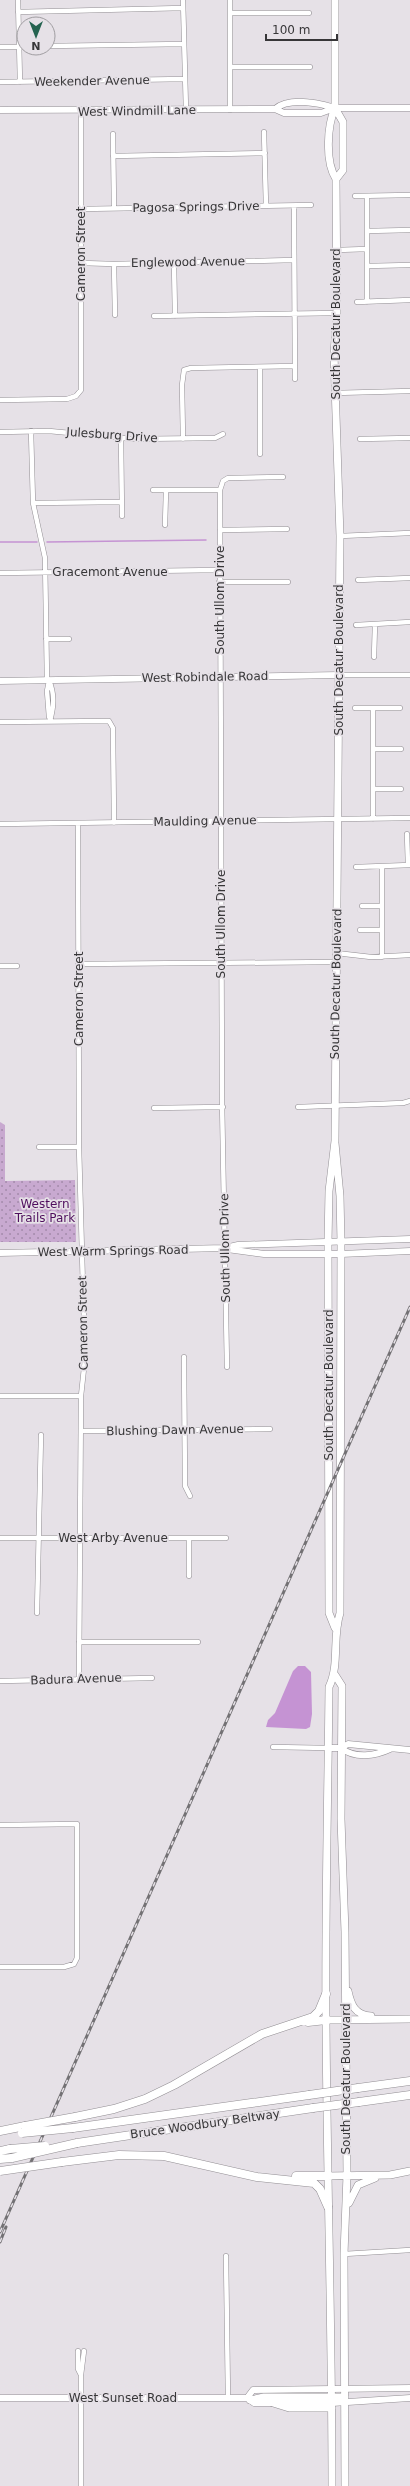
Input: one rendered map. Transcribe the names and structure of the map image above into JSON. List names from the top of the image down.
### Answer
{
  "streets": {
    "highway": ["Bruce Woodbury Beltway"],
    "main road": [
      "West Windmill Lane",
      "South Decatur Boulevard",
      "West Robindale Road",
      "West Warm Springs Road",
      "West Sunset Road"
    ],
    "street": [
      "Weekender Avenue",
      "Pagosa Springs Drive",
      "Cameron Street",
      "Englewood Avenue",
      "Julesburg Drive",
      "Gracemont Avenue",
      "South Ullom Drive",
      "Maulding Avenue",
      "Blushing Dawn Avenue",
      "West Arby Avenue",
      "Badura Avenue"
    ]
  },
  "crossings": [
    ["West Windmill Lane", "Cameron Street"],
    ["West Windmill Lane", "South Decatur Boulevard"],
    ["Pagosa Springs Drive", "Cameron Street"],
    ["Cameron Street", "Englewood Avenue"],
    ["Cameron Street", "Maulding Avenue"],
    ["Cameron Street", "West Warm Springs Road"],
    ["Cameron Street", "Blushing Dawn Avenue"],
    ["Cameron Street", "West Arby Avenue"],
    ["Cameron Street", "Badura Avenue"],
    ["South Decatur Boulevard", "West Robindale Road"],
    ["South Decatur Boulevard", "Maulding Avenue"],
    ["South Decatur Boulevard", "West Warm Springs Road"],
    ["Gracemont Avenue", "South Ullom Drive"],
    ["South Ullom Drive", "West Robindale Road"],
    ["South Ullom Drive", "Maulding Avenue"],
    ["South Ullom Drive", "West Warm Springs Road"]
  ],
  "parks": ["Western Trails Park"],
  "scale_bar": "100 m",
  "north": "bottom"
}
